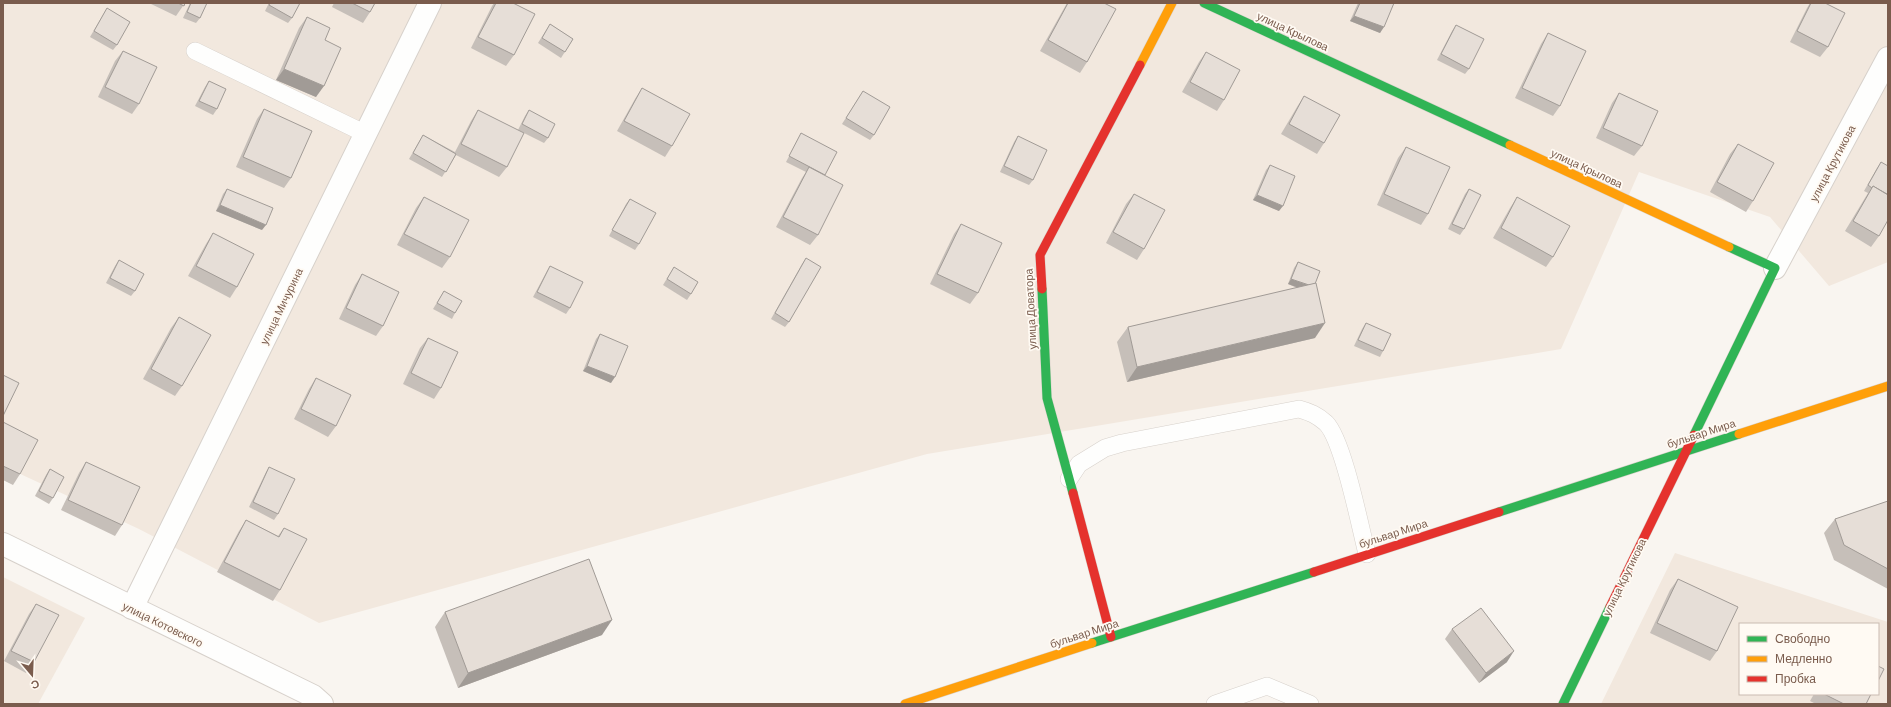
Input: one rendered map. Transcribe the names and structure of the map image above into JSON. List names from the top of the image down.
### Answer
{
  "streets": {
    "street": [
      "улица Крылова",
      "улица Крутикова",
      "улица Мичурина",
      "улица Доватора",
      "бульвар Мира",
      "улица Котовского"
    ]
  },
  "crossings": [
    ["улица Крылова", "улица Крутикова"],
    ["улица Крутикова", "бульвар Мира"],
    ["улица Мичурина", "улица Котовского"],
    ["улица Доватора", "бульвар Мира"]
  ],
  "legend": ["Свободно", "Медленно", "Пробка"],
  "north": "bottom"
}
